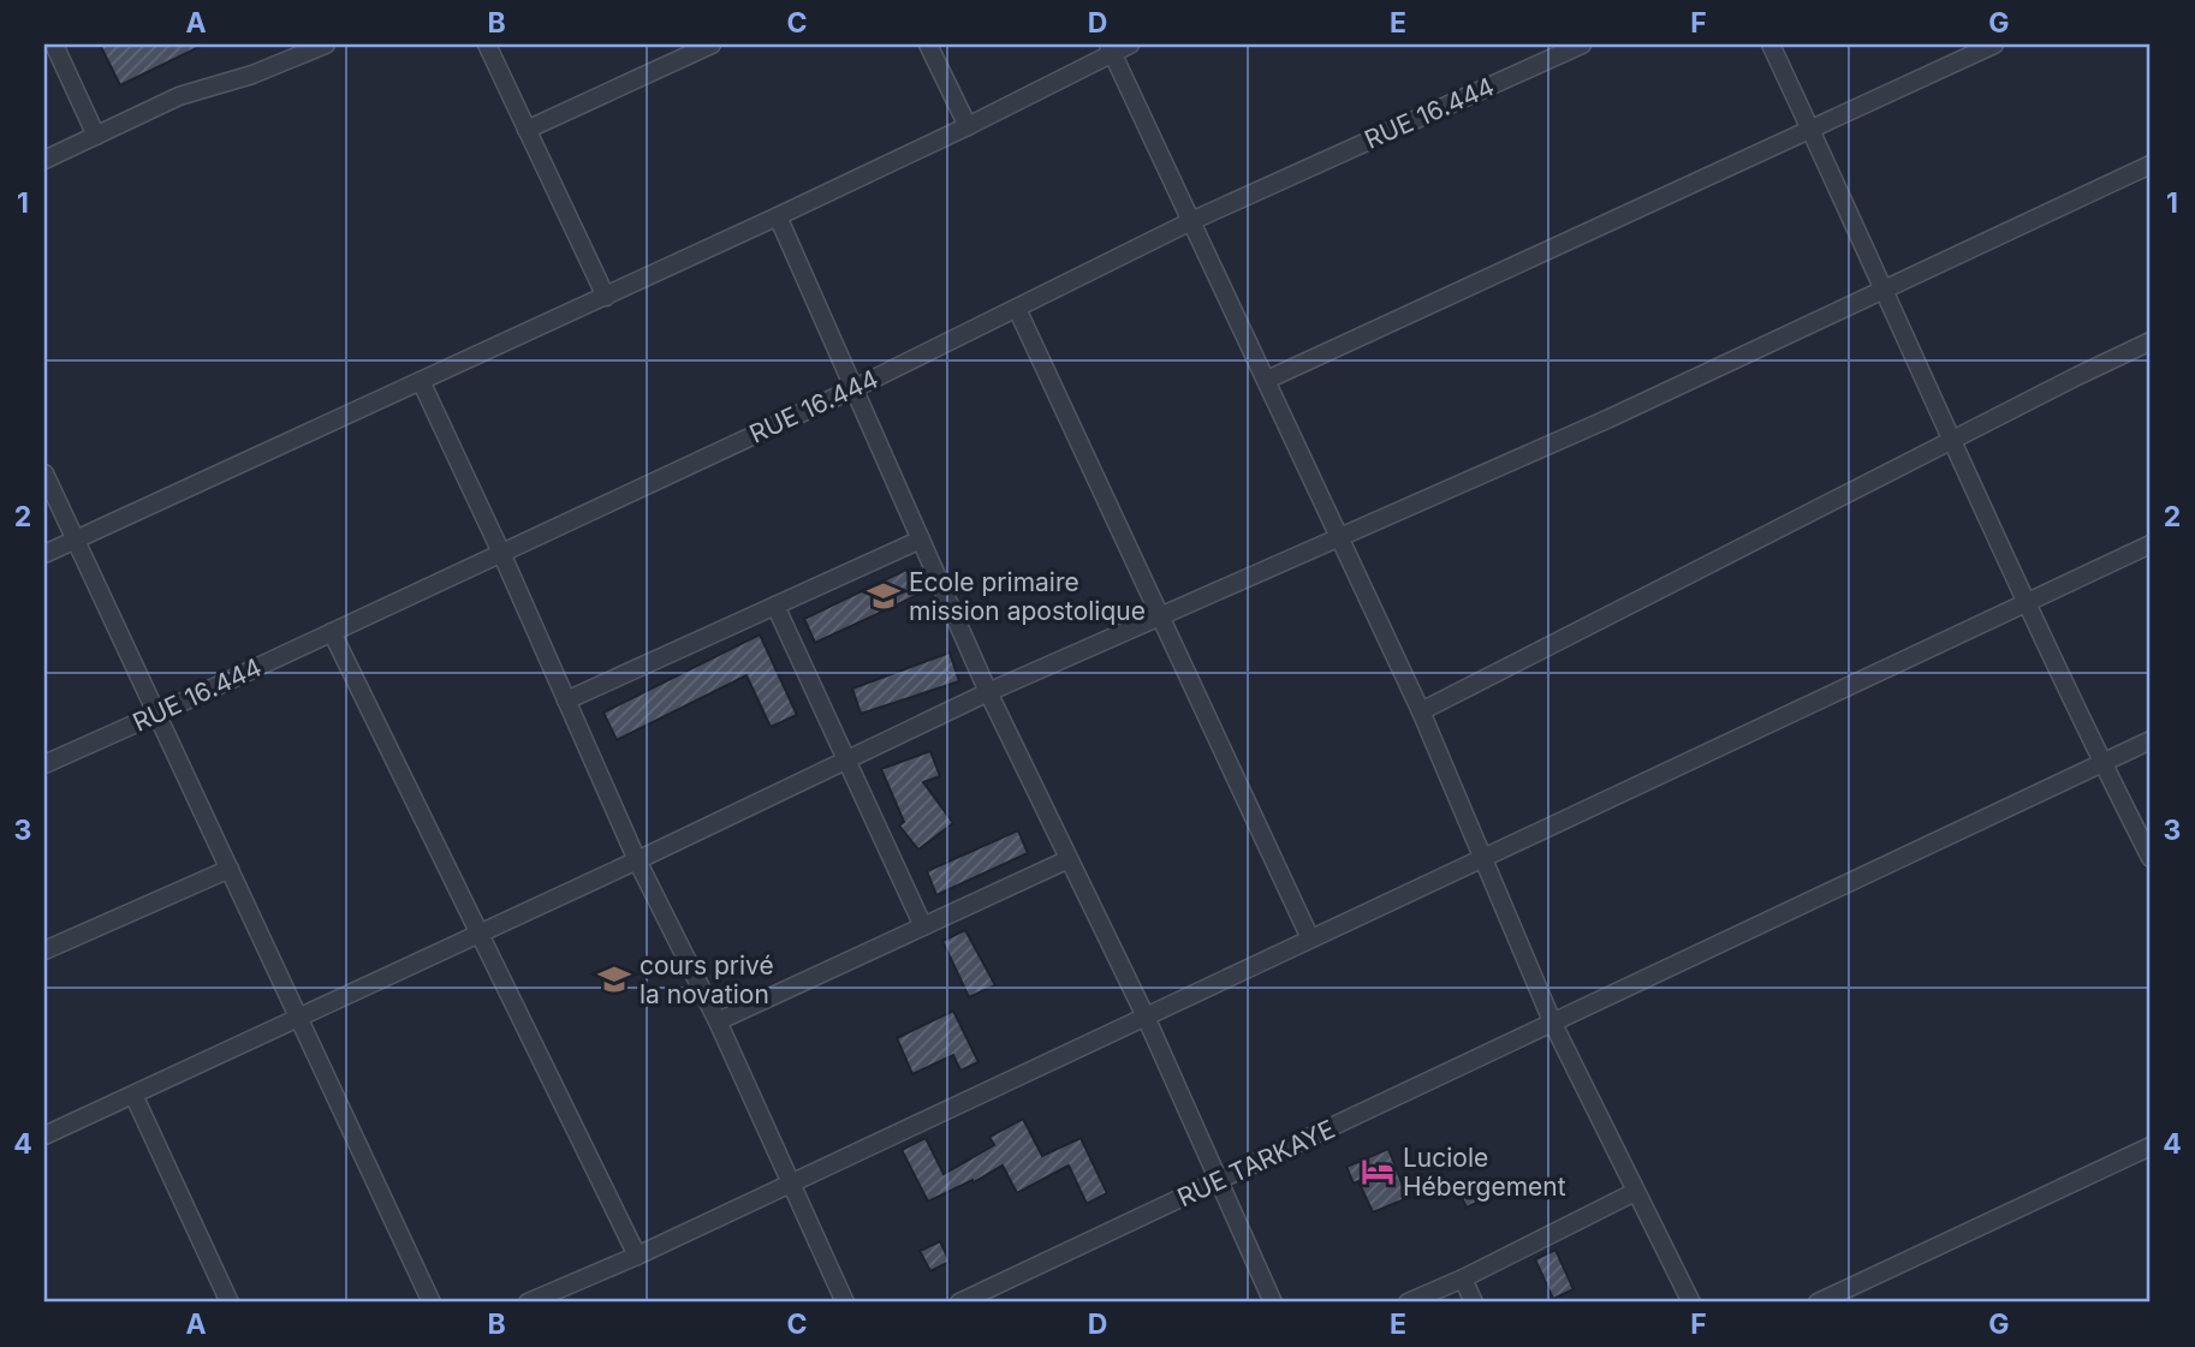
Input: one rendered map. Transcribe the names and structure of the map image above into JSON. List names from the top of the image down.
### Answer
{
  "streets": {
    "street": ["RUE 16.444", "RUE TARKAYE"]
  },
  "places": {
    "school or university": ["Ecole primaire mission apostolique", "cours privé la novation"],
    "hotel": ["Luciole Hébergement"]
  },
  "grid": {
    "columns": [
      "A",
      "B",
      "C",
      "D",
      "E",
      "F",
      "G"
    ],
    "rows": [
      "1",
      "2",
      "3",
      "4"
    ]
  }
}
